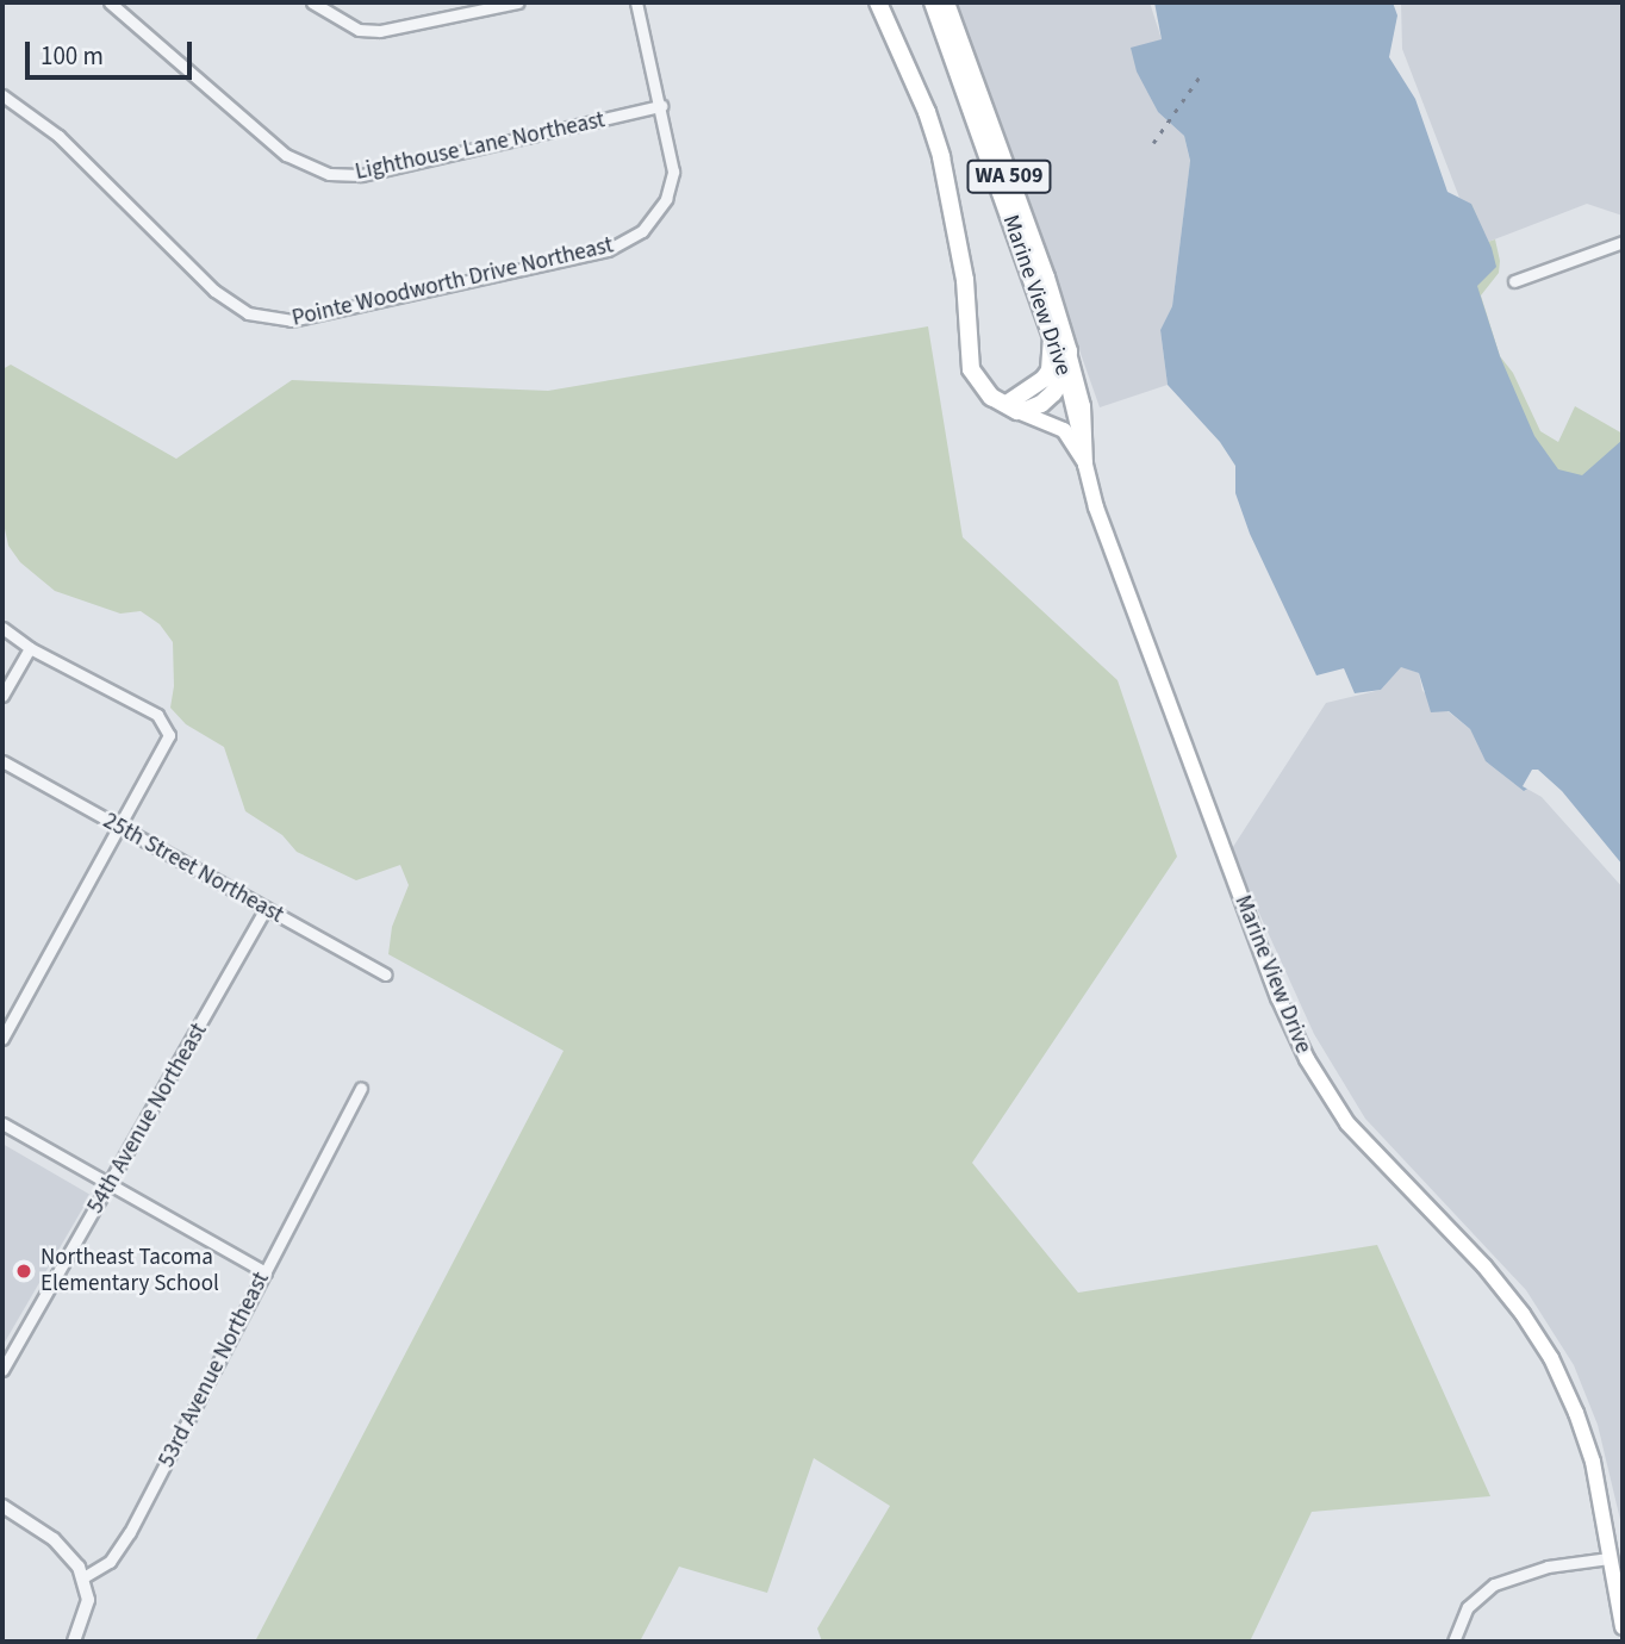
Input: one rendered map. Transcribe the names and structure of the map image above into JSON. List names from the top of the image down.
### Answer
{
  "streets": {
    "main road": ["WA 509", "Marine View Drive"],
    "street": [
      "Lighthouse Lane Northeast",
      "Pointe Woodworth Drive Northeast",
      "25th Street Northeast",
      "54th Avenue Northeast",
      "53rd Avenue Northeast"
    ]
  },
  "crossings": [
    ["Lighthouse Lane Northeast", "Pointe Woodworth Drive Northeast"],
    ["25th Street Northeast", "54th Avenue Northeast"]
  ],
  "places": ["Northeast Tacoma Elementary School"],
  "scale_bar": "100 m"
}
